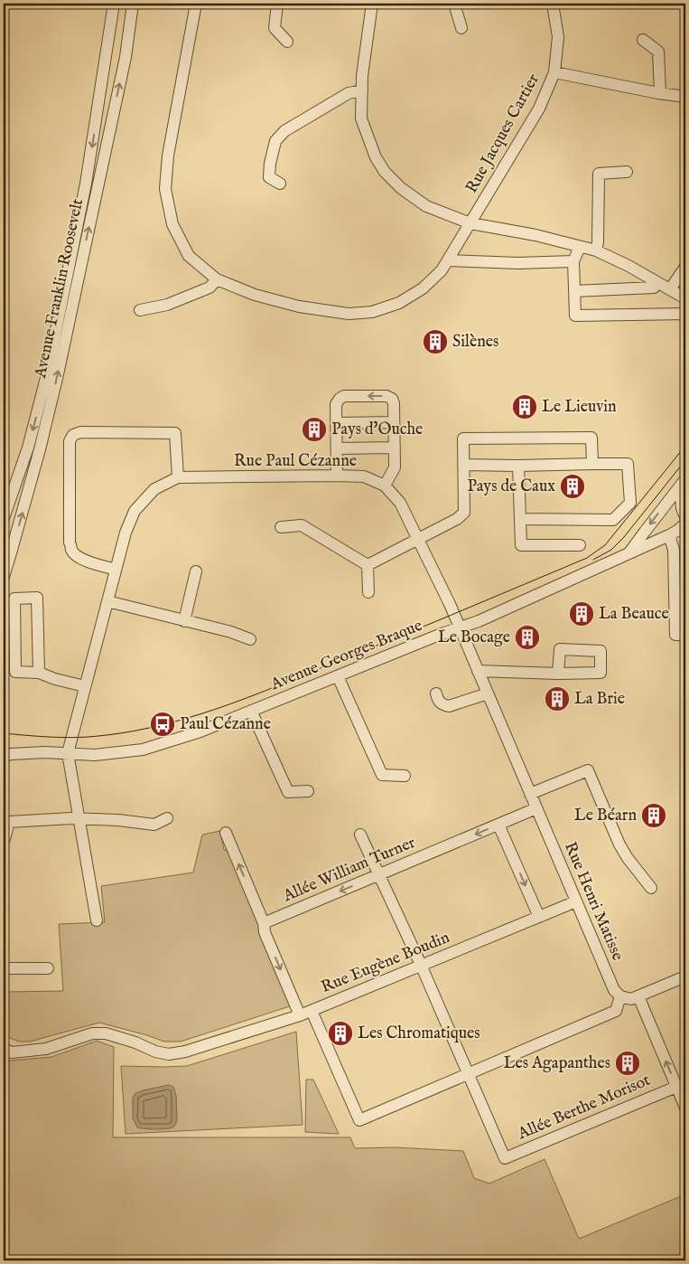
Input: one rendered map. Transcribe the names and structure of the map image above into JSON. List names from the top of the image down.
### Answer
{
  "streets": {
    "street": [
      "Rue Jacques Cartier",
      "Avenue Franklin Roosevelt",
      "Rue Paul Cézanne",
      "Avenue Georges Braque",
      "Allée William Turner",
      "Rue Henri Matisse",
      "Rue Eugène Boudin",
      "Allée Berthe Morisot"
    ]
  },
  "crossings": [
    ["Rue Paul Cézanne", "Avenue Georges Braque"],
    ["Rue Paul Cézanne", "Rue Henri Matisse"],
    ["Avenue Georges Braque", "Rue Henri Matisse"],
    ["Allée William Turner", "Rue Henri Matisse"],
    ["Rue Henri Matisse", "Rue Eugène Boudin"]
  ],
  "one_way": ["Allée William Turner"],
  "places": {
    "building": [
      "Silènes",
      "Le Lieuvin",
      "Pays d'Ouche",
      "Pays de Caux",
      "La Beauce",
      "Le Bocage",
      "La Brie",
      "Le Béarn",
      "Les Chromatiques",
      "Les Agapanthes"
    ],
    "bus stop": ["Paul Cézanne"]
  }
}
